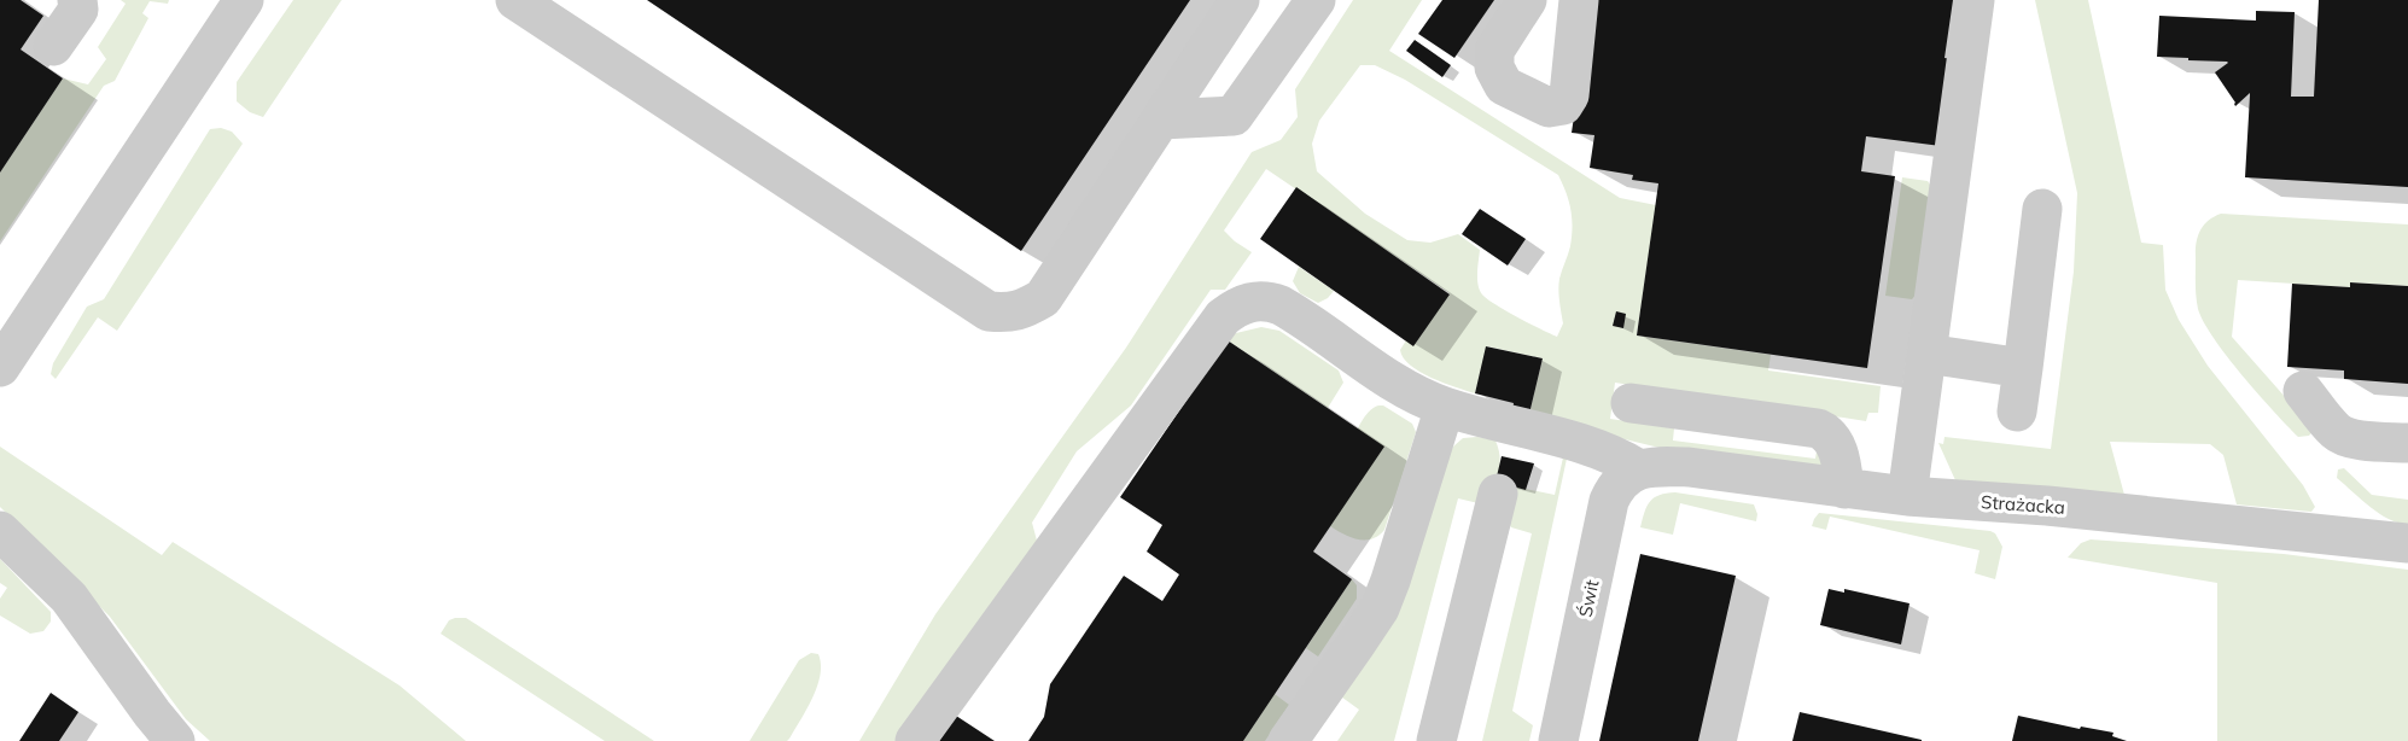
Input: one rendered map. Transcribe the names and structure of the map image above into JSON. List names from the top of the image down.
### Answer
{
  "streets": {
    "street": ["Strażacka", "Świt"]
  },
  "crossings": [
    ["Strażacka", "Świt"]
  ]
}
